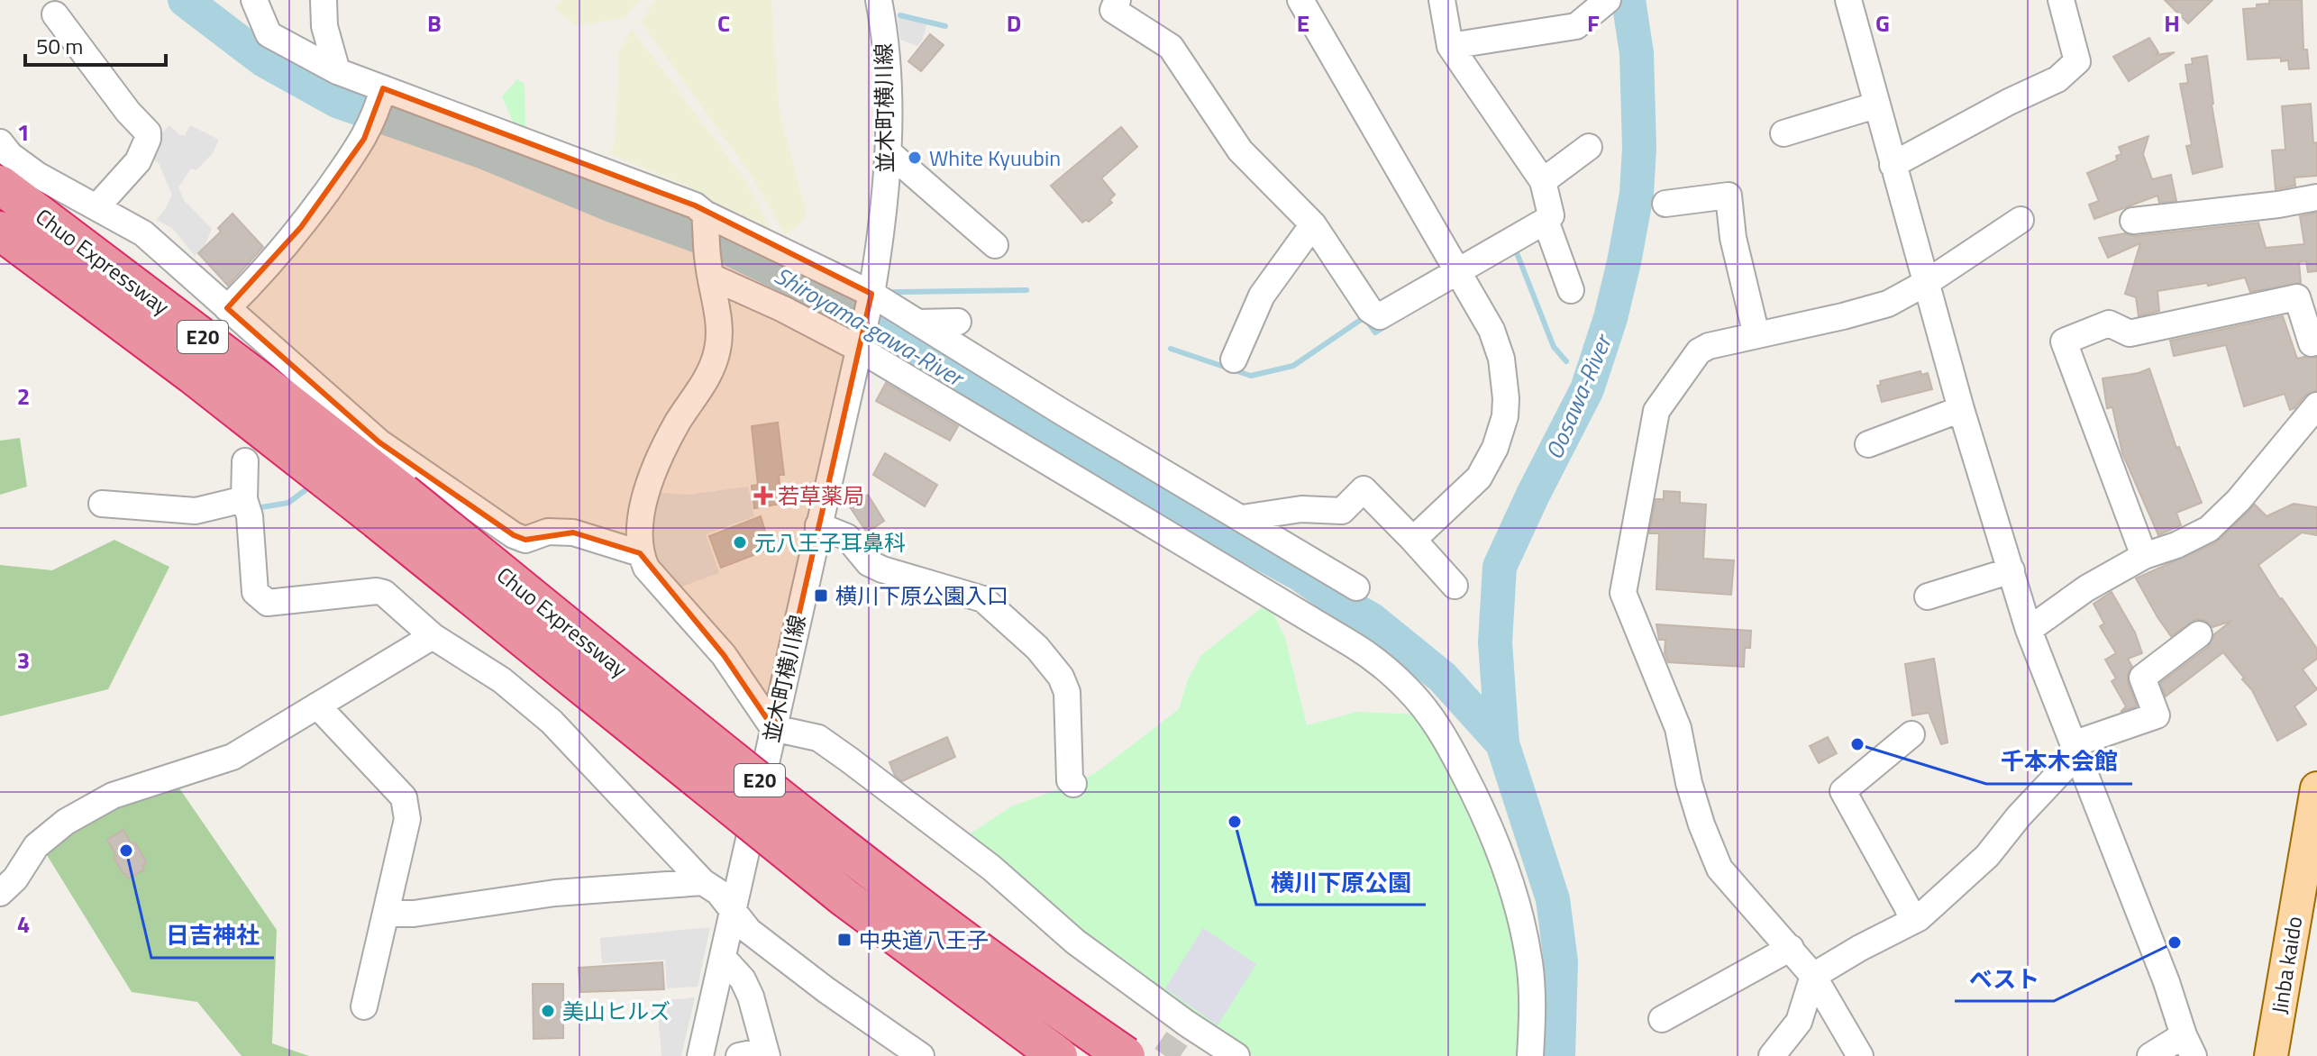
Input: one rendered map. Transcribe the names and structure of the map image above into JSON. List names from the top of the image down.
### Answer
{
  "streets": {
    "highway": ["Chuo Expressway", "E20"],
    "main road": ["Jinba kaido"],
    "street": ["並木町横川線"]
  },
  "water": ["Shiroyama-gawa-River", "Oosawa-River"],
  "places": {
    "other": [
      "White Kyuubin",
      "元八王子耳鼻科",
      "千本木会館",
      "横川下原公園",
      "日吉神社",
      "ベスト",
      "美山ヒルズ"
    ],
    "health": ["若草薬局"],
    "transit": ["横川下原公園入口", "中央道八王子"]
  },
  "scale_bar": "50 m",
  "grid": {
    "columns": [
      "B",
      "C",
      "D",
      "E",
      "F",
      "G",
      "H"
    ],
    "rows": [
      "1",
      "2",
      "3",
      "4"
    ]
  }
}
